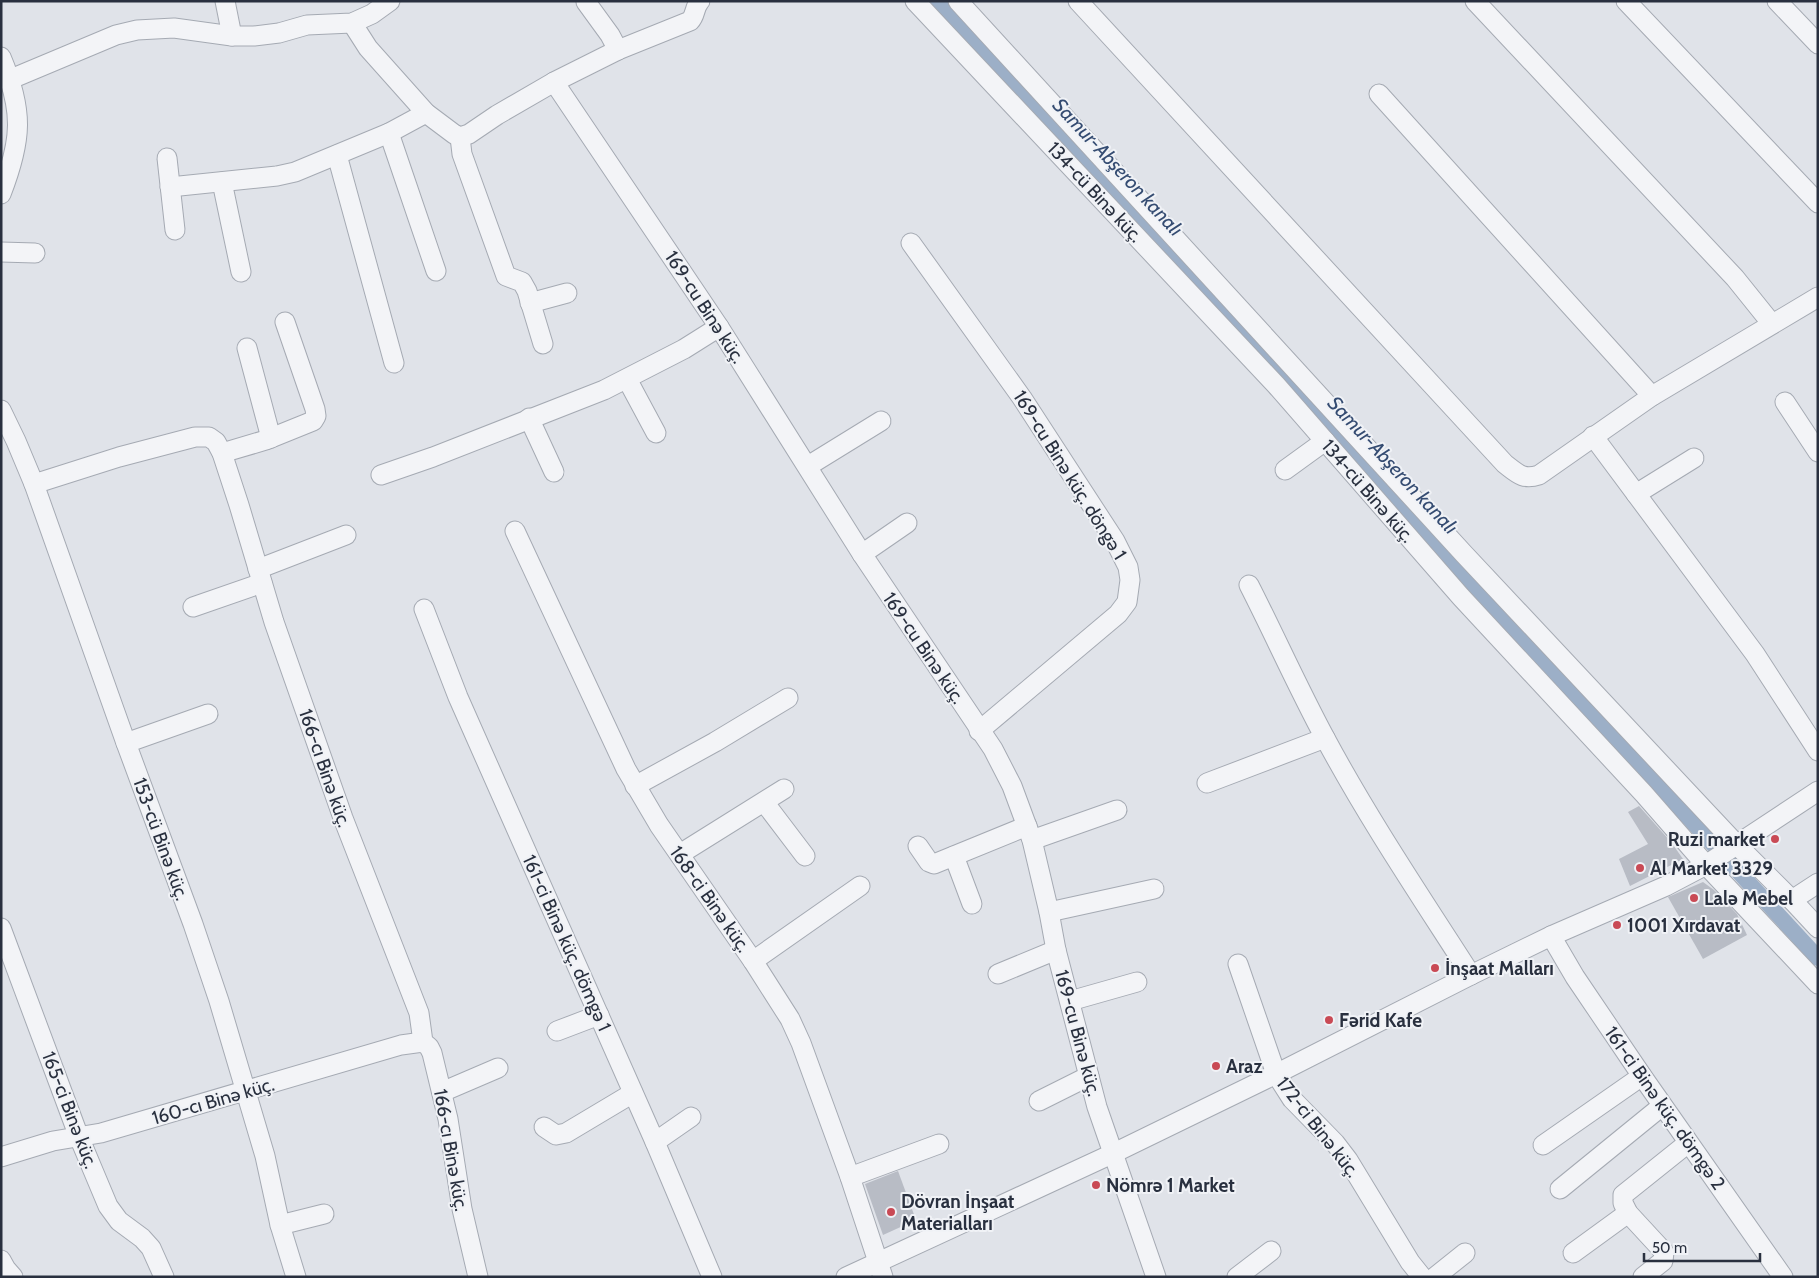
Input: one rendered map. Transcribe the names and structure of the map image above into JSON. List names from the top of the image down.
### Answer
{
  "streets": {
    "street": [
      "134-cü Binə küç.",
      "169-cu Binə küç.",
      "169-cu Binə küç. döngə 1",
      "166-cı Binə küç.",
      "153-cü Binə küç.",
      "168-ci Binə küç.",
      "161-ci Binə küç. dömgə 1",
      "160-cı Binə küç.",
      "161-ci Binə küç. dömgə 2",
      "165-ci Binə küç.",
      "172-ci Binə küç."
    ]
  },
  "crossings": [
    ["169-cu Binə küç.", "169-cu Binə küç. döngə 1"],
    ["166-cı Binə küç.", "153-cü Binə küç."],
    ["166-cı Binə küç.", "160-cı Binə küç."],
    ["153-cü Binə küç.", "160-cı Binə küç."],
    ["160-cı Binə küç.", "165-ci Binə küç."]
  ],
  "water": ["Samur-Abşeron kanalı"],
  "places": [
    "Ruzi market",
    "Al Market 3329",
    "Lalə Mebel",
    "1001 Xırdavat",
    "İnşaat Malları",
    "Fərid Kafe",
    "Araz",
    "Nömrə 1 Market",
    "Dövran İnşaat Materialları"
  ],
  "scale_bar": "50 m"
}
